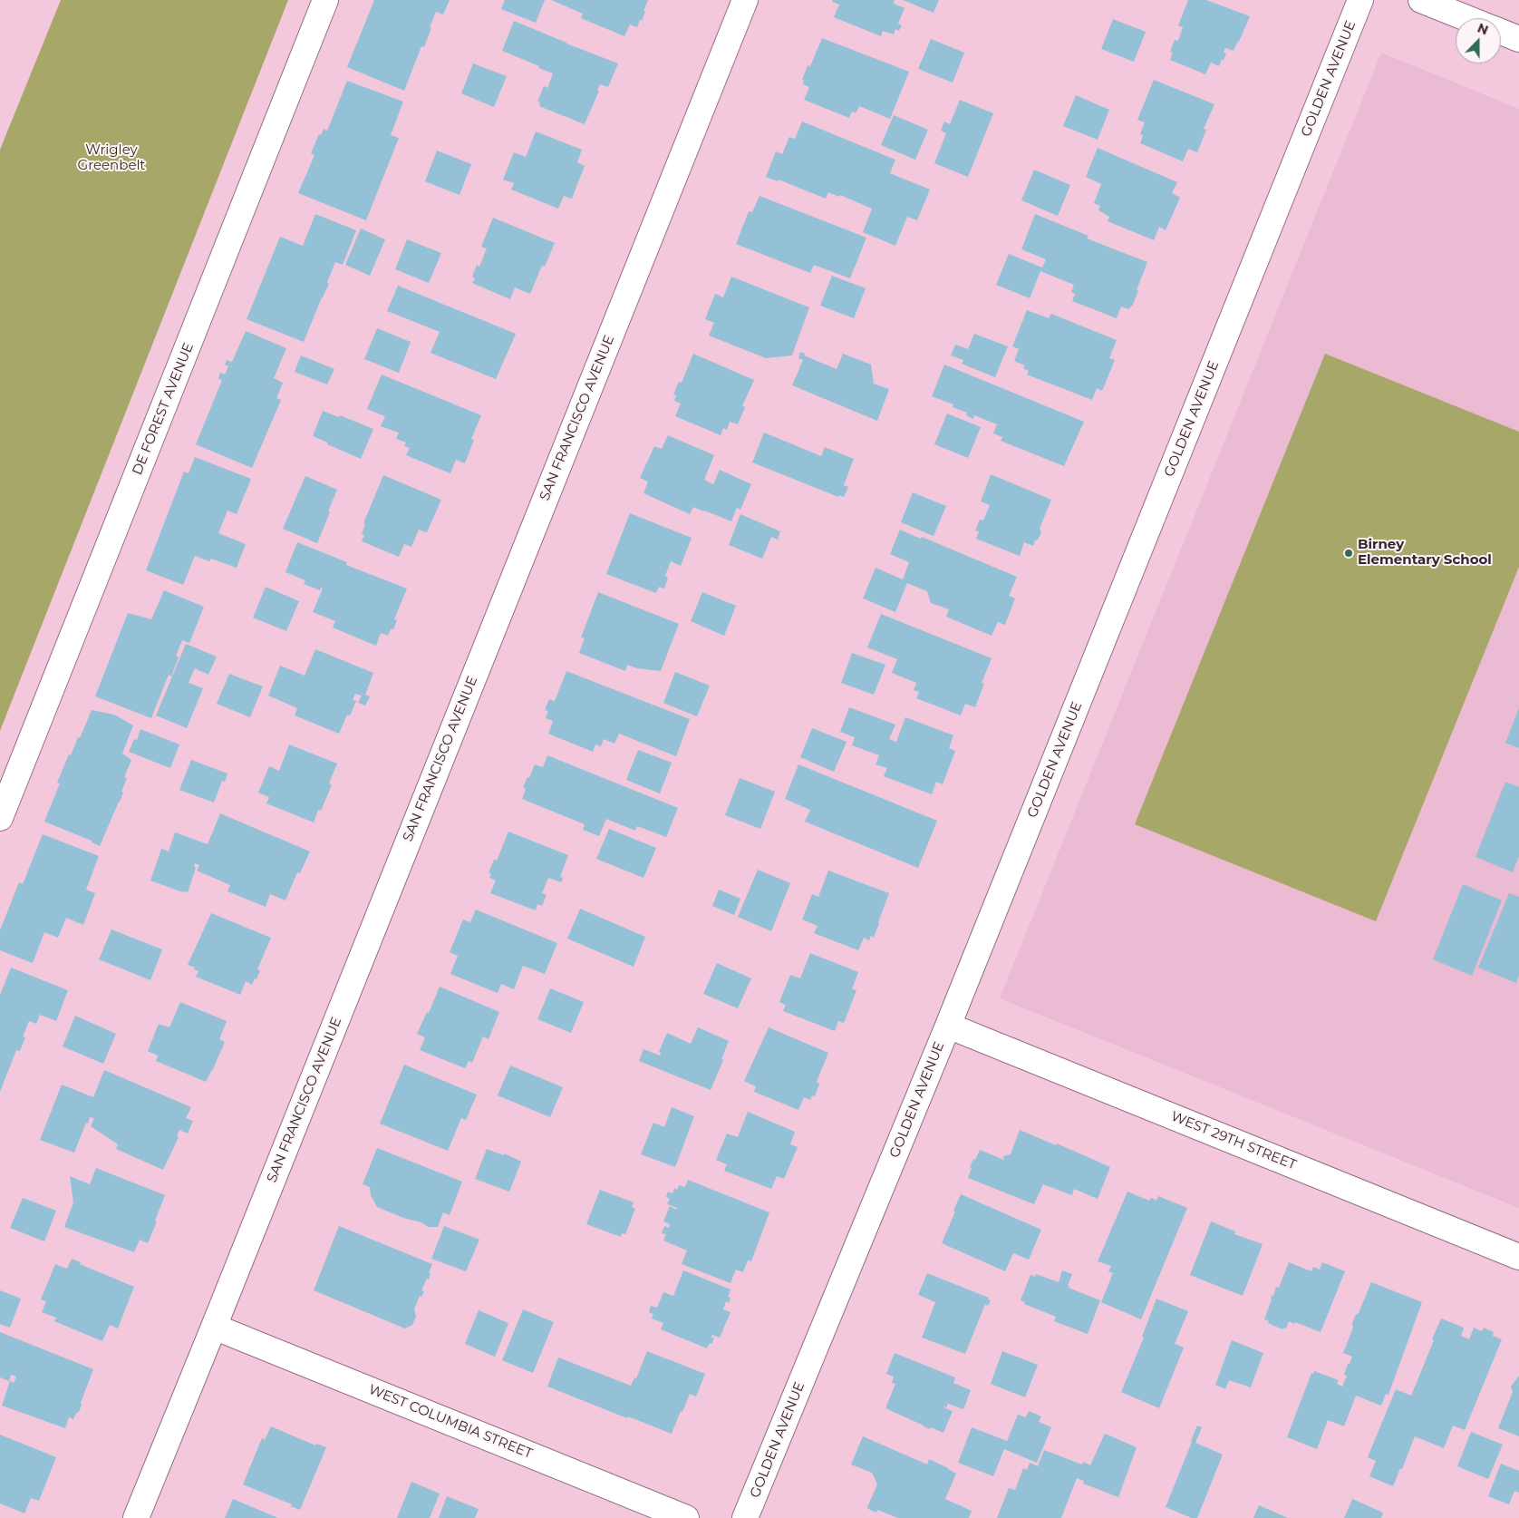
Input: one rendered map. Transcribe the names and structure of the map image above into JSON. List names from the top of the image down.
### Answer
{
  "streets": {
    "street": [
      "GOLDEN AVENUE",
      "DE FOREST AVENUE",
      "SAN FRANCISCO AVENUE",
      "WEST 29TH STREET",
      "WEST COLUMBIA STREET"
    ]
  },
  "crossings": [
    ["GOLDEN AVENUE", "WEST 29TH STREET"],
    ["SAN FRANCISCO AVENUE", "WEST COLUMBIA STREET"]
  ],
  "parks": ["Wrigley Greenbelt"],
  "places": ["Birney Elementary School"],
  "north": "top"
}
